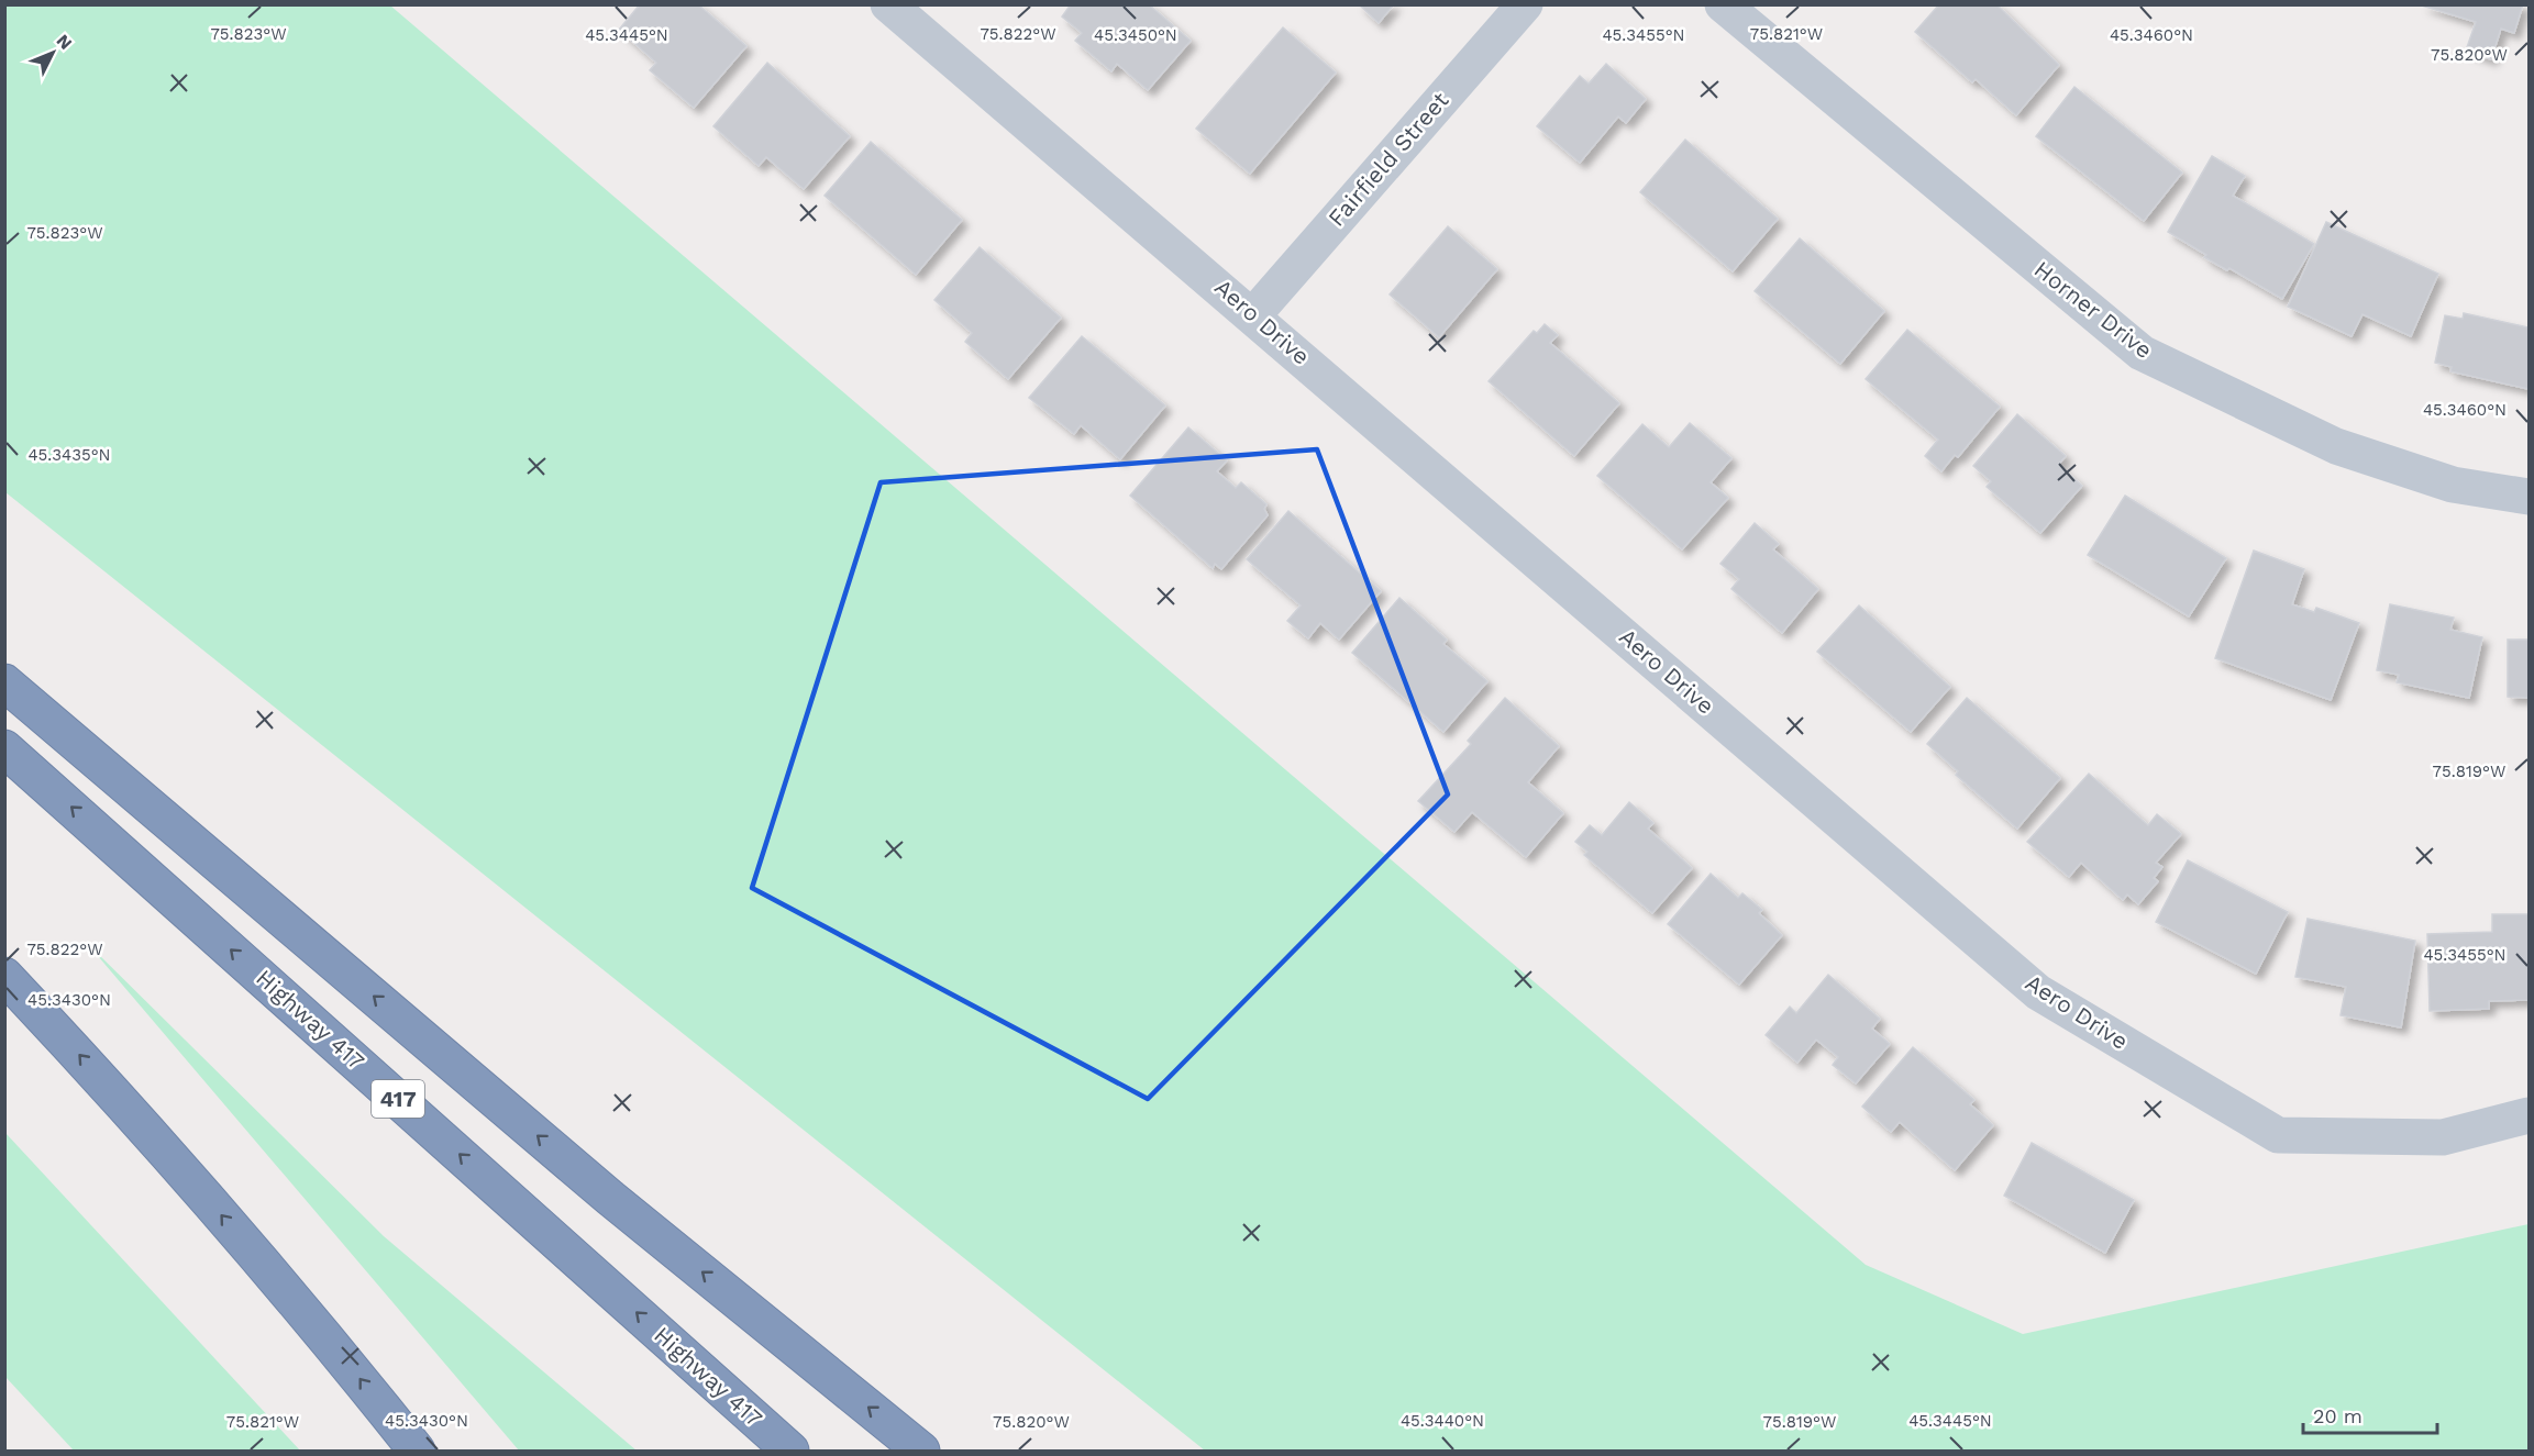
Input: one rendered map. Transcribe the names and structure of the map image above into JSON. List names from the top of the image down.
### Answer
{
  "streets": {
    "highway": ["Highway 417", "417"],
    "street": ["Fairfield Street", "Horner Drive", "Aero Drive"]
  },
  "crossings": [
    ["Fairfield Street", "Aero Drive"]
  ],
  "scale_bar": "20 m",
  "north": "top right",
  "coordinates": [
    "75.823°W",
    "75.822°W",
    "75.821°W",
    "45.3445°N",
    "45.3450°N",
    "45.3455°N",
    "45.3460°N",
    "75.820°W",
    "45.3435°N",
    "75.819°W",
    "45.3430°N",
    "45.3440°N"
  ]
}
